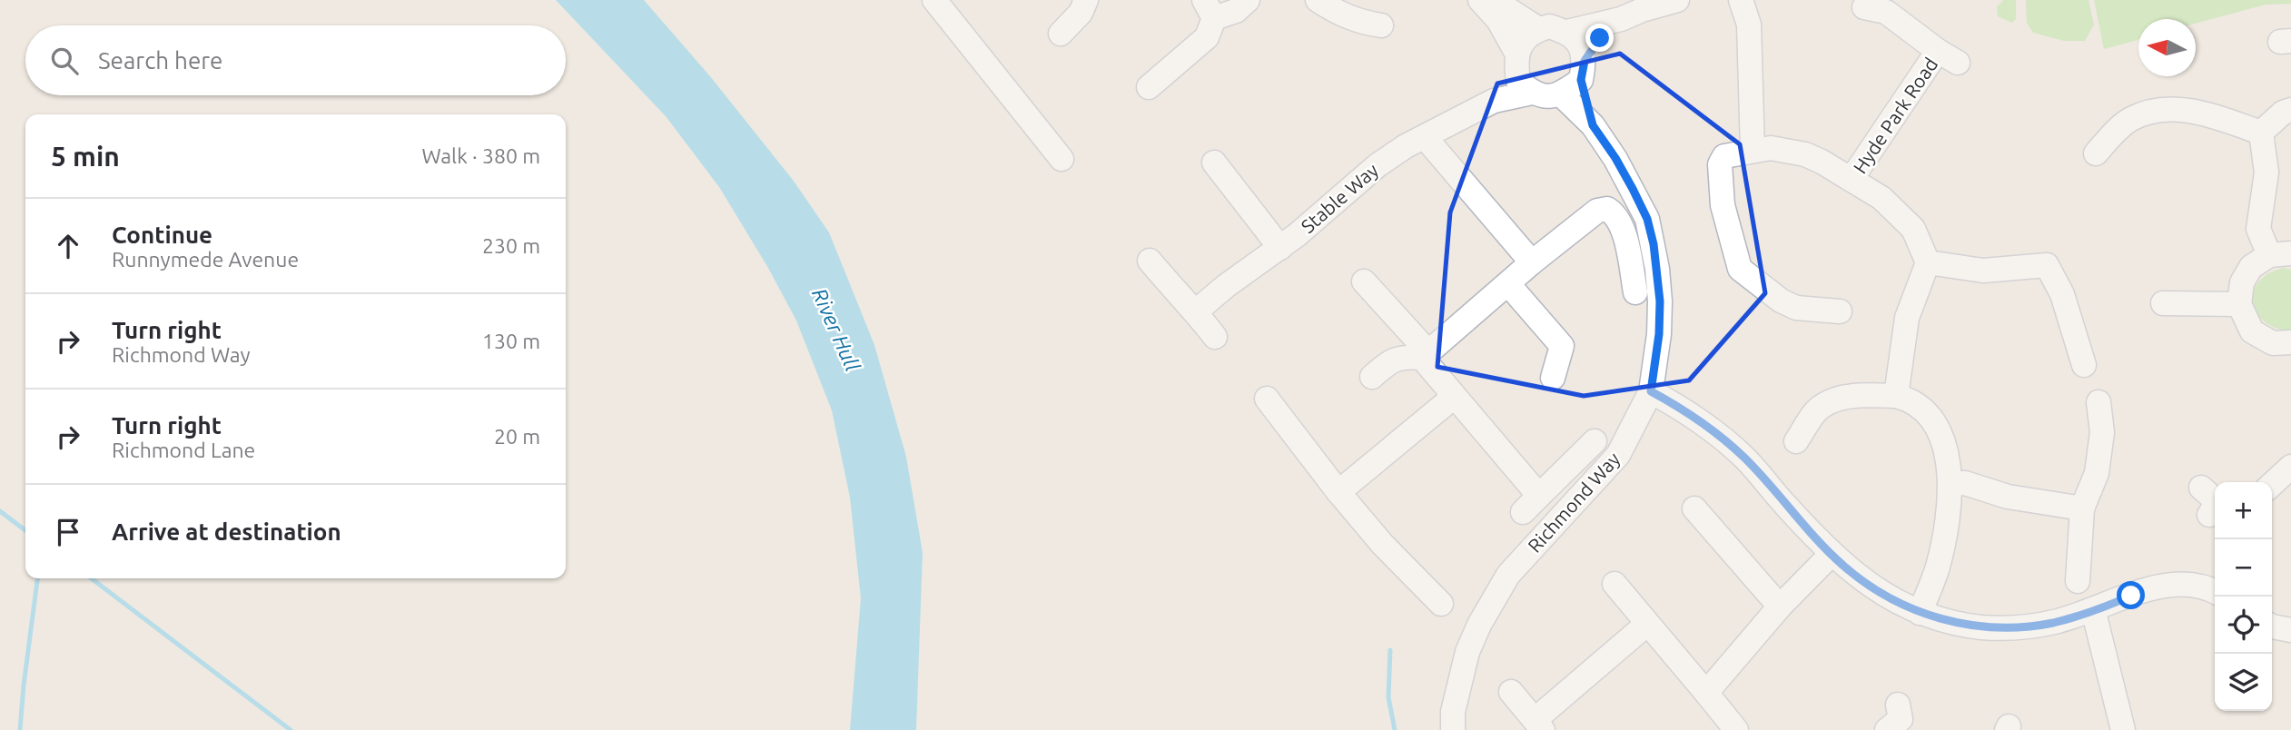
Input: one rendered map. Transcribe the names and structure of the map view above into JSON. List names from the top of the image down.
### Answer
{
  "streets": {
    "street": ["Hyde Park Road", "Stable Way", "Richmond Way"]
  },
  "crossings": [
    ["Stable Way", "Richmond Way"]
  ],
  "water": ["River Hull"],
  "north": "left",
  "page": {
    "search": "Search here",
    "heading": ["5 min", "Walk · 380 m"],
    "list": [
      ["Continue", "Runnymede Avenue", "230 m"],
      ["Turn right", "Richmond Way", "130 m"],
      ["Turn right", "Richmond Lane", "20 m"],
      "Arrive at destination"
    ],
    "map_buttons": ["+", "−"]
  }
}
